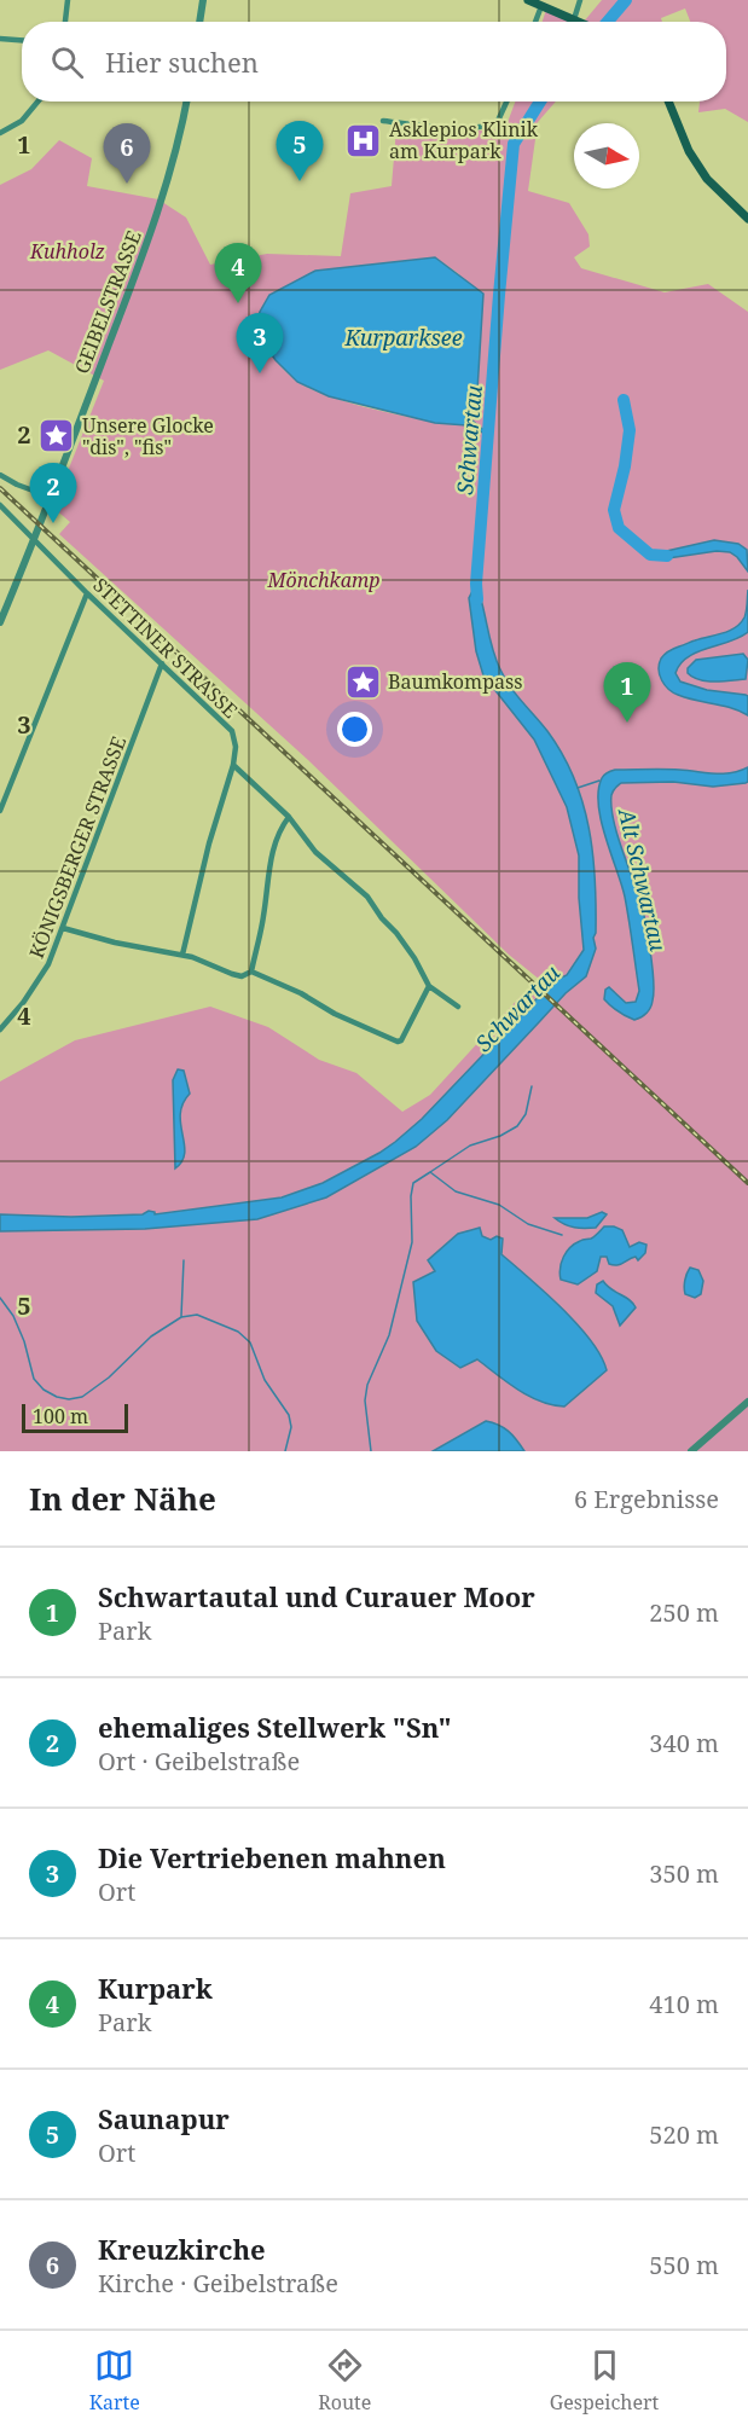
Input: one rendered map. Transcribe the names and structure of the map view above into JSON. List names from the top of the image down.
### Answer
{
  "streets": {
    "street": ["GEIBELSTRASSE", "STETTINER STRASSE", "KÖNIGSBERGER STRASSE"]
  },
  "crossings": [
    ["GEIBELSTRASSE", "STETTINER STRASSE"],
    ["STETTINER STRASSE", "KÖNIGSBERGER STRASSE"]
  ],
  "water": ["Kurparksee", "Schwartau", "Alt Schwartau"],
  "parks": ["Kuhholz", "Mönchkamp"],
  "places": {
    "hospital": ["Asklepios Klinik am Kurpark"],
    "place": ["Unsere Glocke \"dis\", \"fis\"", "Baumkompass"]
  },
  "scale_bar": "100 m",
  "north": "right",
  "page": {
    "search": "Hier suchen",
    "pins": [
      "5",
      "6",
      "4",
      "3",
      "2",
      "1"
    ],
    "scale": "100 m",
    "heading": ["In der Nähe", "6 Ergebnisse"],
    "list": [
      {
        "mark": "1",
        "name": "Schwartautal und Curauer Moor",
        "note": "Park",
        "value": "250 m"
      },
      {
        "mark": "2",
        "name": "ehemaliges Stellwerk \"Sn\"",
        "note": "Ort · Geibelstraße",
        "value": "340 m"
      },
      {
        "mark": "3",
        "name": "Die Vertriebenen mahnen",
        "note": "Ort",
        "value": "350 m"
      },
      {
        "mark": "4",
        "name": "Kurpark",
        "note": "Park",
        "value": "410 m"
      },
      {
        "mark": "5",
        "name": "Saunapur",
        "note": "Ort",
        "value": "520 m"
      },
      {
        "mark": "6",
        "name": "Kreuzkirche",
        "note": "Kirche · Geibelstraße",
        "value": "550 m"
      }
    ],
    "nav": ["Karte", "Route", "Gespeichert"]
  },
  "grid": {
    "rows": [
      "1",
      "2",
      "3",
      "4",
      "5"
    ]
  }
}
